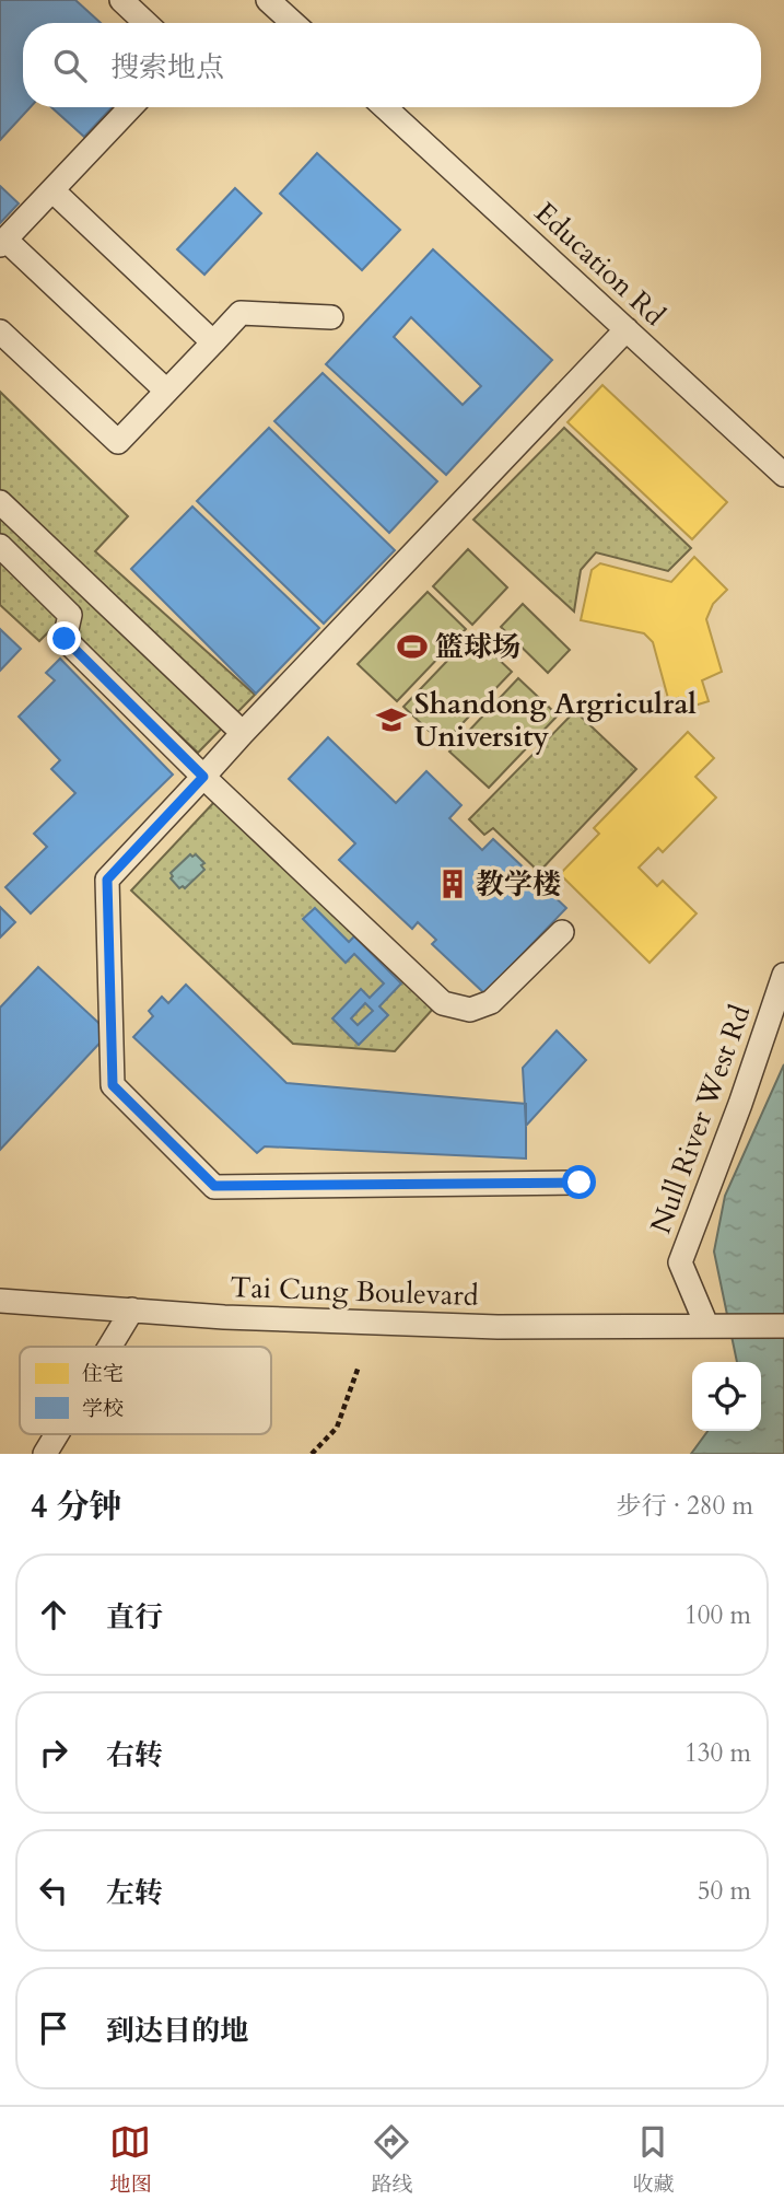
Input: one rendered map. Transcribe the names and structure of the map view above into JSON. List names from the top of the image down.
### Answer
{
  "streets": {
    "street": ["Education Rd", "Null River West Rd", "Tai Cung Boulevard"]
  },
  "crossings": [
    ["Null River West Rd", "Tai Cung Boulevard"]
  ],
  "places": {
    "sports": ["篮球场"],
    "school or university": ["Shandong Argriculral University"],
    "building": ["教学楼"]
  },
  "legend": ["住宅", "学校"],
  "page": {
    "search": "搜索地点",
    "heading": ["4 分钟", "步行 · 280 m"],
    "list": [
      ["直行", "100 m"],
      ["右转", "130 m"],
      ["左转", "50 m"],
      "到达目的地"
    ],
    "nav": ["地图", "路线", "收藏"]
  }
}
